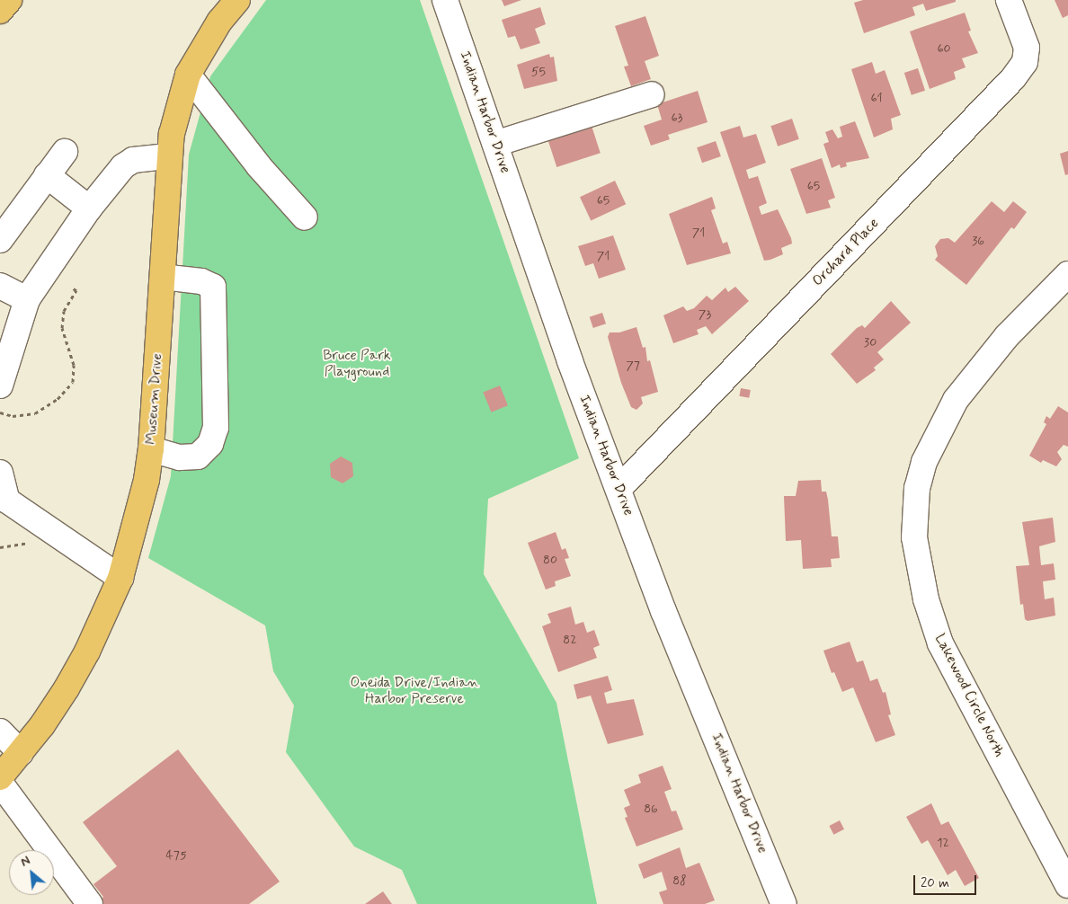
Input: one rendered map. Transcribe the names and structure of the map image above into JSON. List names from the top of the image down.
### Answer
{
  "streets": {
    "main road": ["Museum Drive"],
    "street": ["Indian Harbor Drive", "Orchard Place", "Lakewood Circle North"]
  },
  "crossings": [
    ["Indian Harbor Drive", "Orchard Place"]
  ],
  "parks": ["Bruce Park Playground", "Oneida Drive/Indian Harbor Preserve"],
  "house_numbers": [
    "60",
    "55",
    "61",
    "63",
    "65",
    "65",
    "71",
    "36",
    "71",
    "73",
    "30",
    "77",
    "80",
    "82",
    "86",
    "12",
    "475",
    "88"
  ],
  "scale_bar": "20 m",
  "north": "top left"
}
